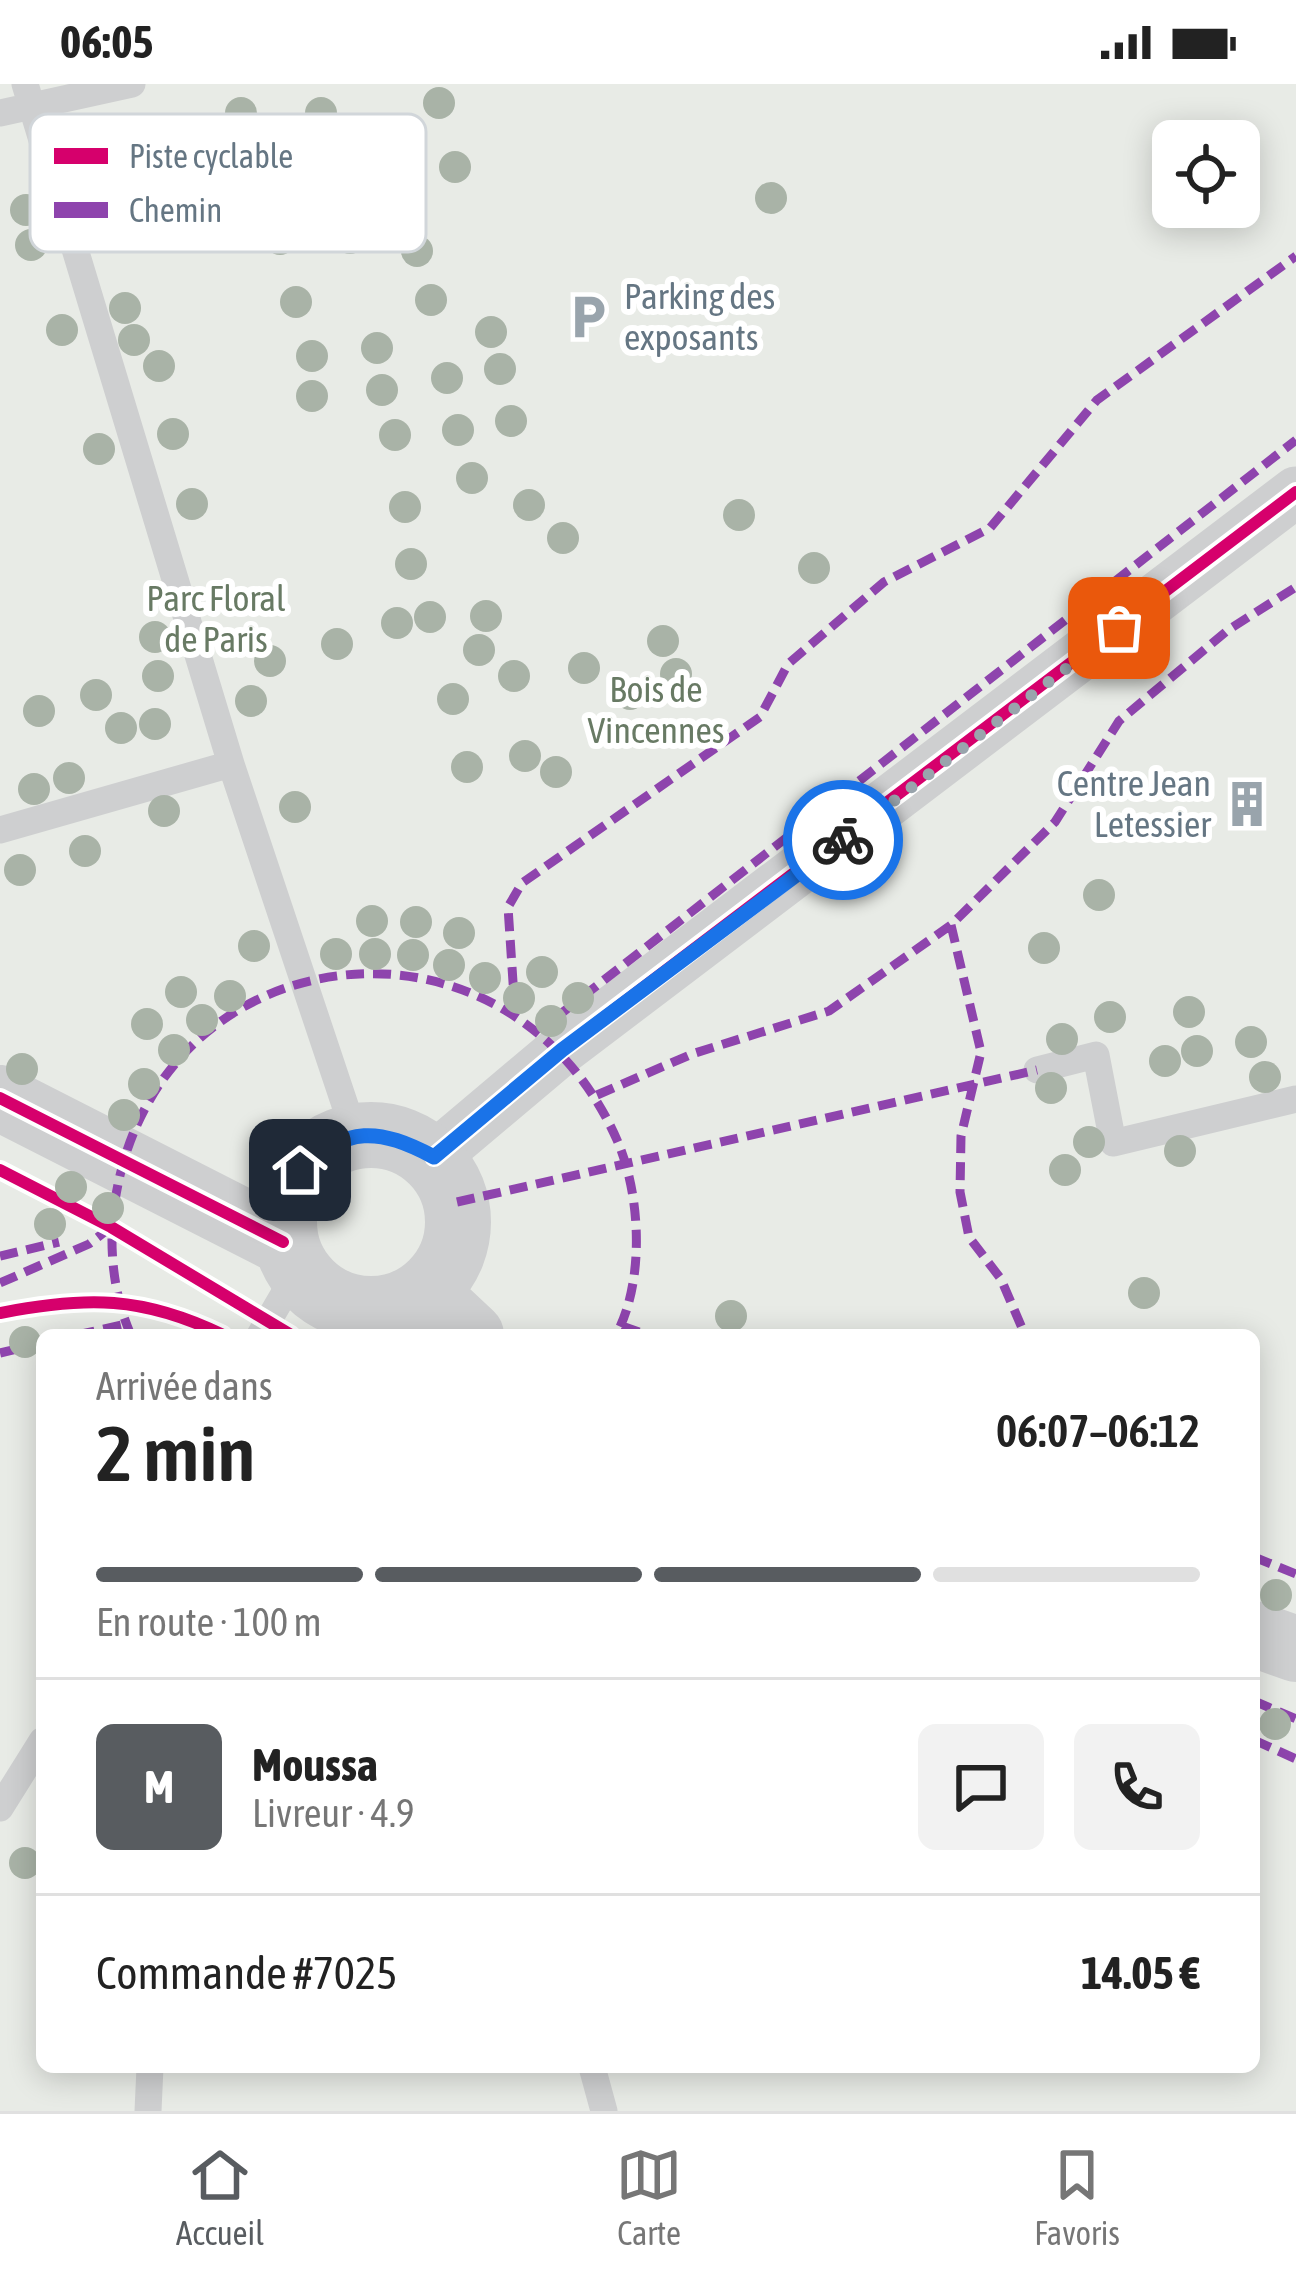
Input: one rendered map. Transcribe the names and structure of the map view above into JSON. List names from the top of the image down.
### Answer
{
  "parks": ["Parc Floral de Paris", "Bois de Vincennes"],
  "places": {
    "parking": ["Parking des exposants"],
    "building": ["Centre Jean Letessier"]
  },
  "legend": ["Piste cyclable", "Chemin"],
  "page": {
    "status": "06:05",
    "heading": ["2 min", "Arrivée dans", "06:07–06:12"],
    "panel": [
      "Moussa",
      "Livreur · 4.9",
      "Commande #7025",
      "14.05 €"
    ],
    "bar": "En route · 100 m",
    "round": "M",
    "tabs": ["Accueil", "Carte", "Favoris"]
  }
}
